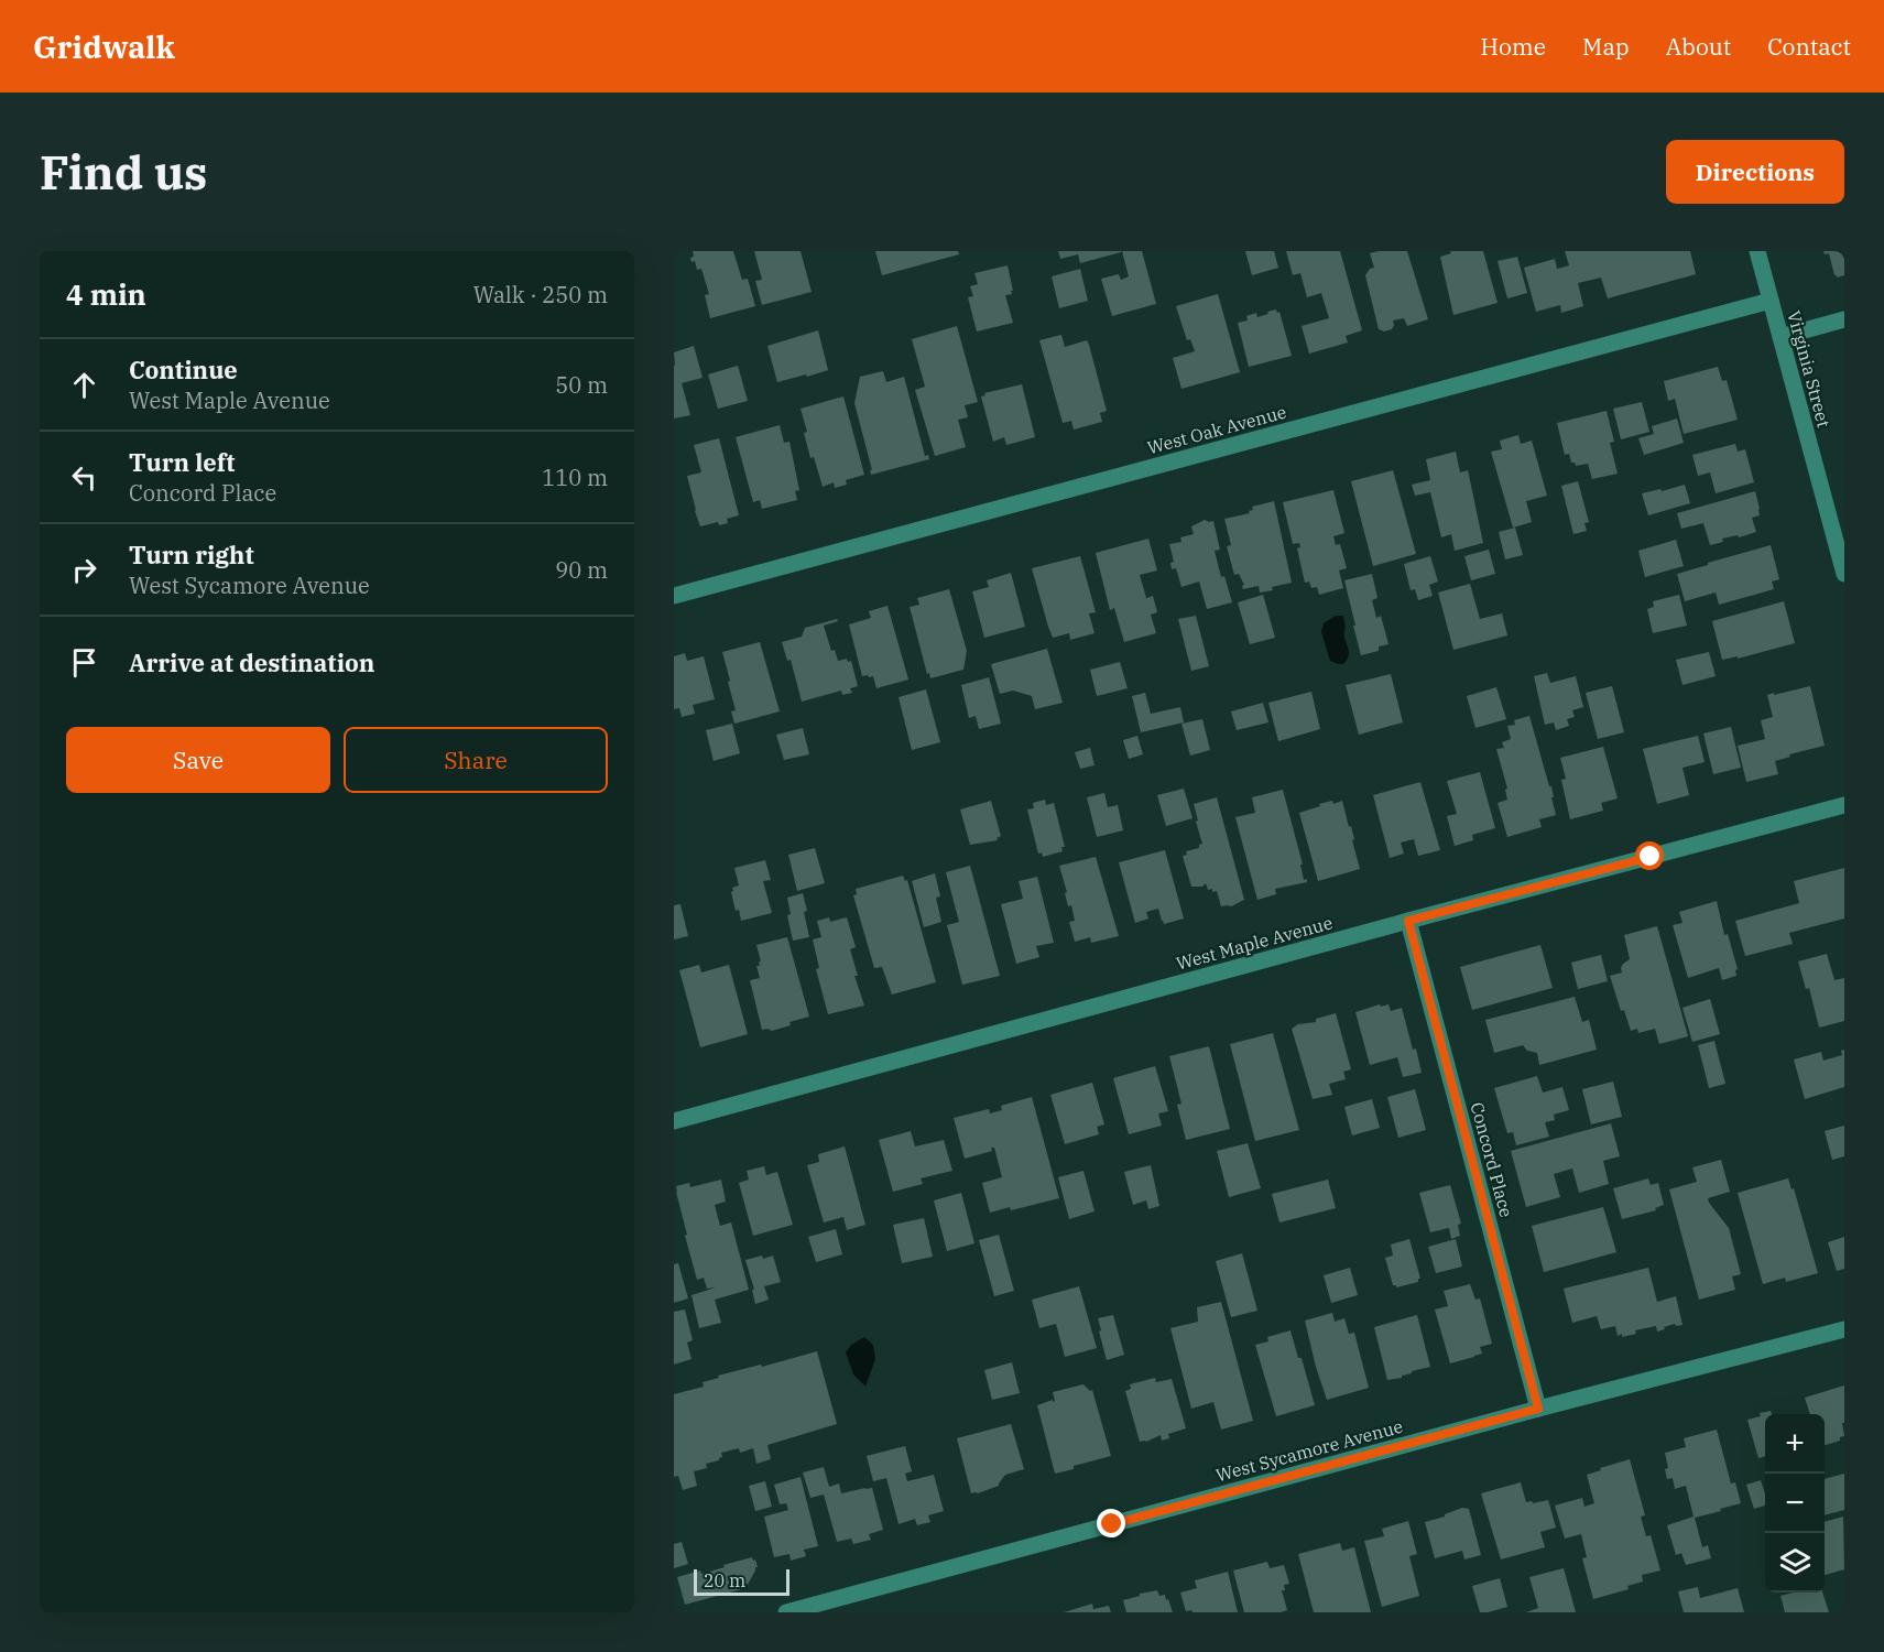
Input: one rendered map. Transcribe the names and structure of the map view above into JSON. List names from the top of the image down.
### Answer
{
  "streets": {
    "street": [
      "Virginia Street",
      "West Oak Avenue",
      "West Maple Avenue",
      "Concord Place",
      "West Sycamore Avenue"
    ]
  },
  "crossings": [
    ["Virginia Street", "West Oak Avenue"],
    ["West Maple Avenue", "Concord Place"],
    ["Concord Place", "West Sycamore Avenue"]
  ],
  "scale_bar": "20 m",
  "page": {
    "header": "Gridwalk",
    "nav": [
      "Home",
      "Map",
      "About",
      "Contact"
    ],
    "buttons": [
      "Directions",
      ["Save", "Share"]
    ],
    "title": "Find us",
    "heading": ["4 min", "Walk · 250 m"],
    "list": [
      ["Continue", "West Maple Avenue", "50 m"],
      ["Turn left", "Concord Place", "110 m"],
      ["Turn right", "West Sycamore Avenue", "90 m"],
      "Arrive at destination"
    ],
    "map_buttons": ["+", "−"],
    "scale": "20 m"
  }
}
